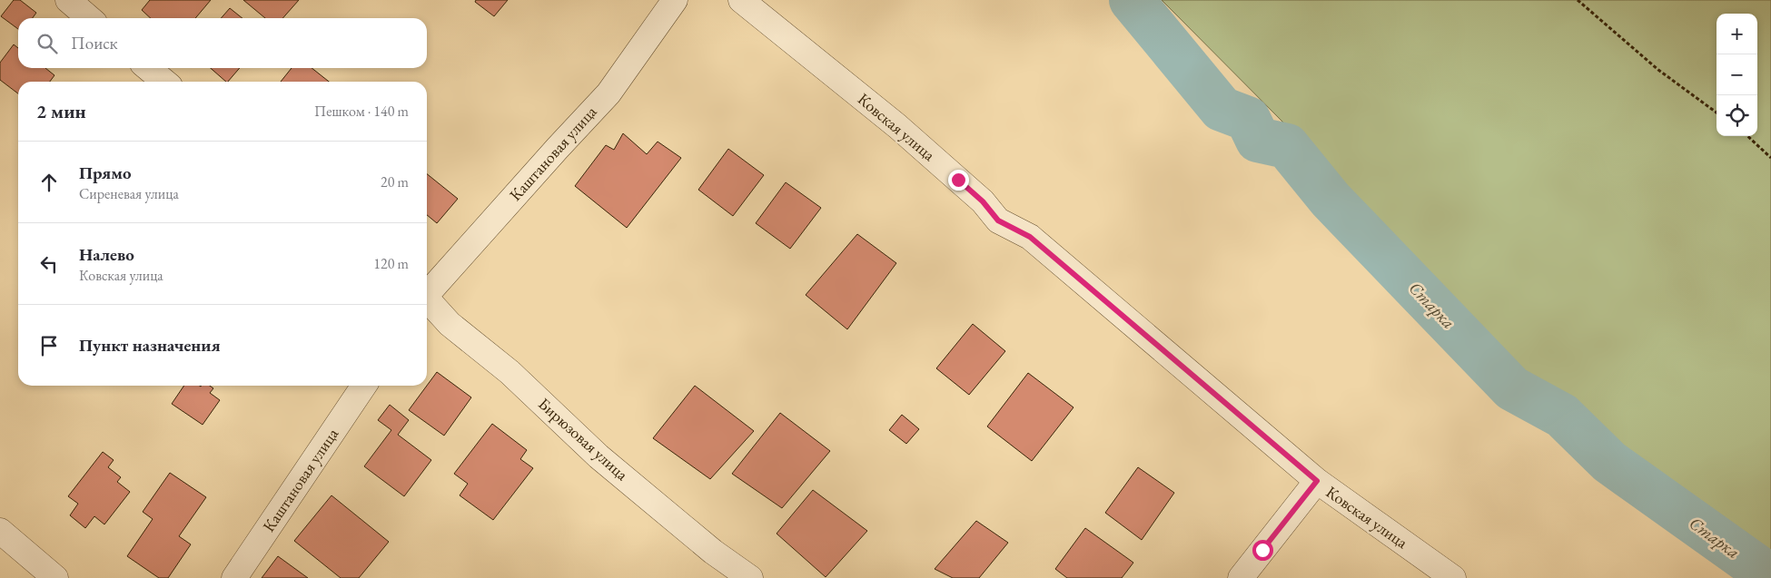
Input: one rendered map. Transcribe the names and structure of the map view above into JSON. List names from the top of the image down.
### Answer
{
  "streets": {
    "street": ["Ковская улица", "Каштановая улица", "Бирюзовая улица"]
  },
  "water": ["Старка"],
  "page": {
    "map_buttons": ["+", "−"],
    "search": "Поиск",
    "heading": ["2 мин", "Пешком · 140 m"],
    "list": [
      ["Прямо", "Сиреневая улица", "20 m"],
      ["Налево", "Ковская улица", "120 m"],
      "Пункт назначения"
    ]
  }
}
